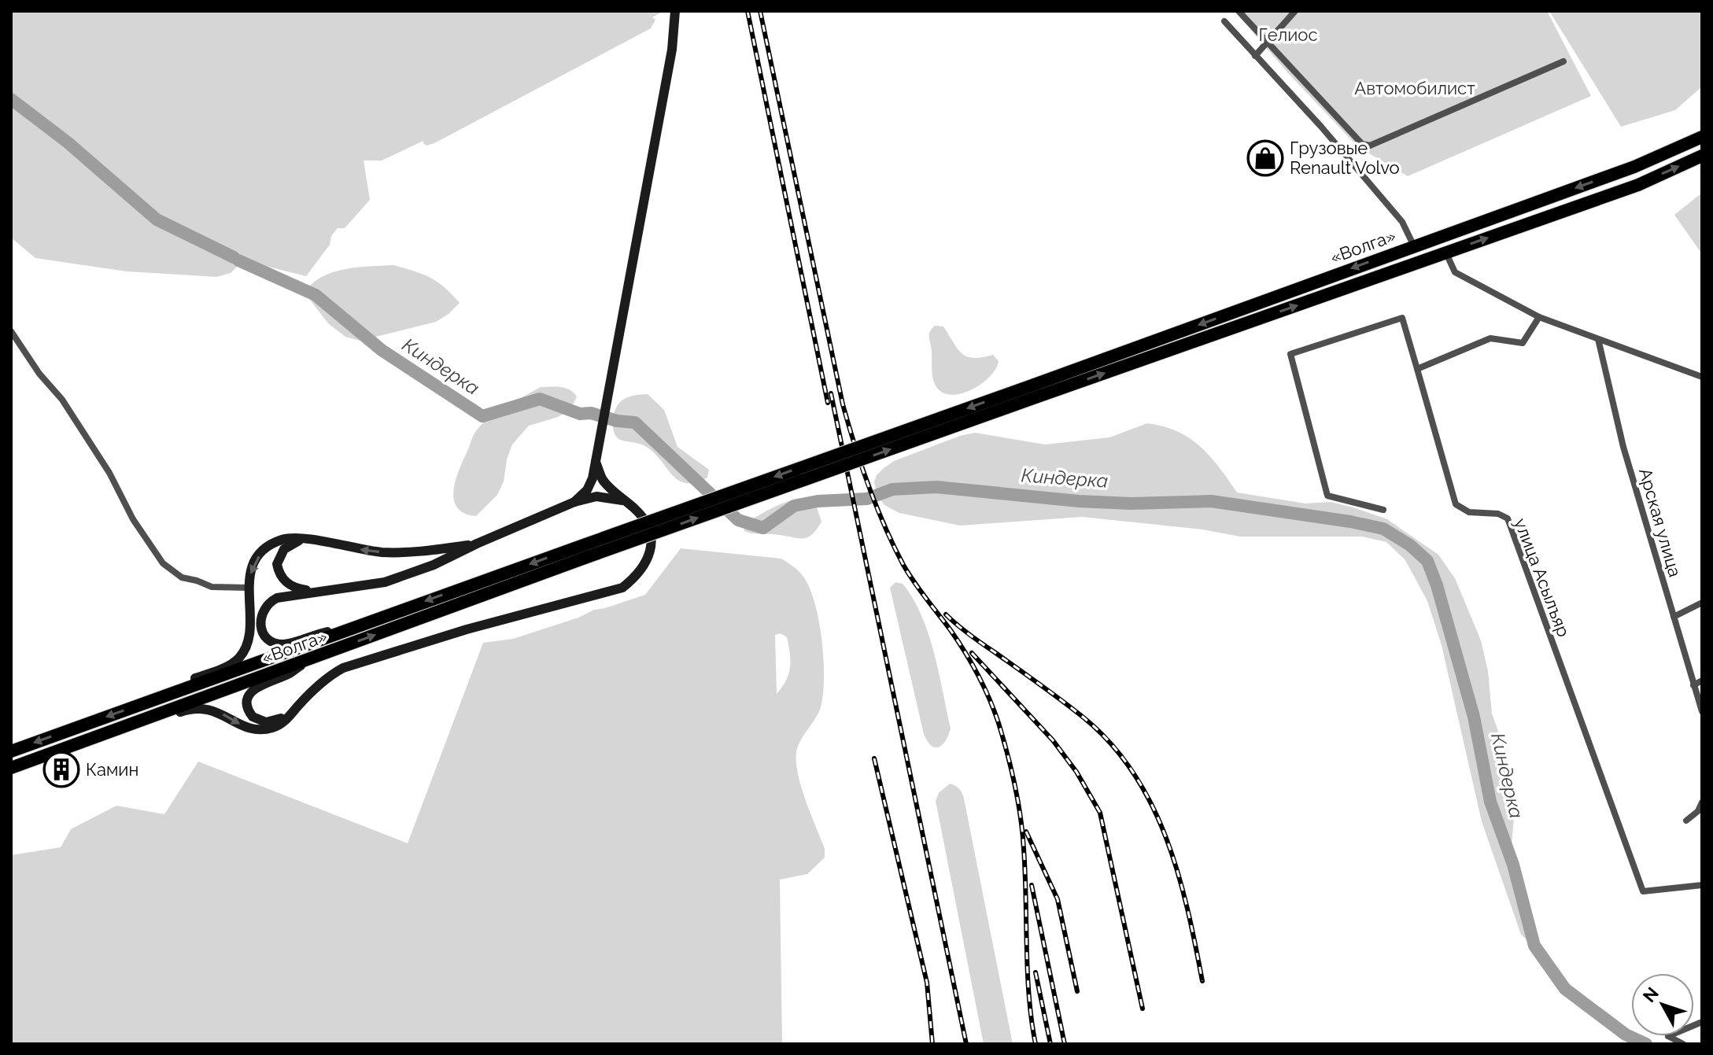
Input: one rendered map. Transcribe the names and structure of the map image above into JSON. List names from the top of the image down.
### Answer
{
  "streets": {
    "highway": ["«Волга»"],
    "street": ["Арская улица", "улица Асылъяр"]
  },
  "water": ["Киндерка"],
  "parks": ["Гелиос", "Автомобилист"],
  "places": {
    "shop": ["Грузовые Renault Volvo"],
    "building": ["Камин"]
  },
  "north": "top left"
}
